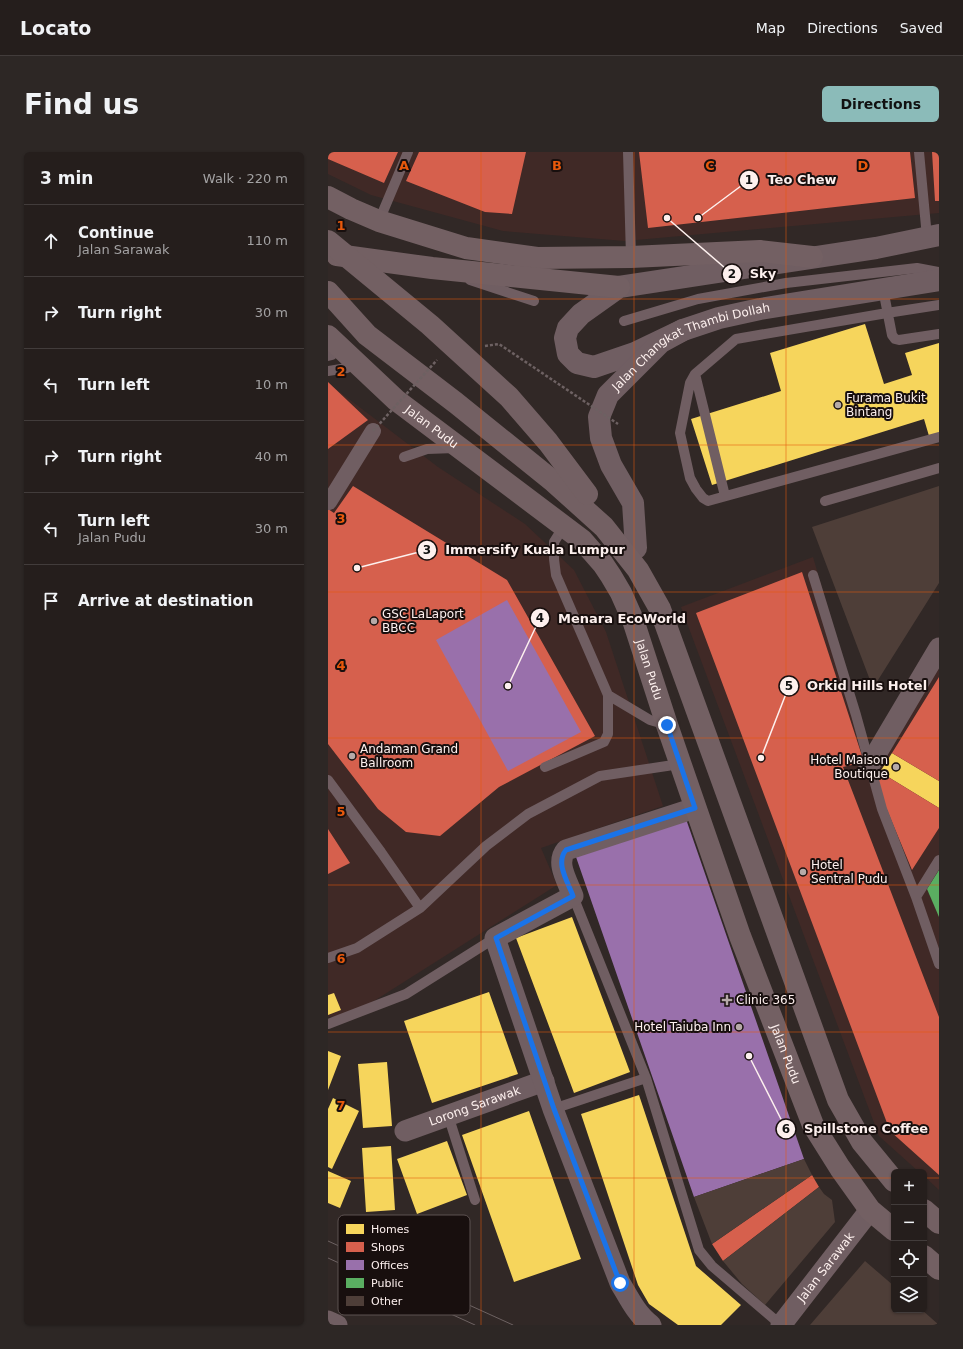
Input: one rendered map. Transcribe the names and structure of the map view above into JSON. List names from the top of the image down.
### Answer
{
  "streets": {
    "main road": ["Jalan Pudu"],
    "street": ["Jalan Changkat Thambi Dollah", "Lorong Sarawak", "Jalan Sarawak"]
  },
  "crossings": [
    ["Jalan Pudu", "Jalan Sarawak"]
  ],
  "places": {
    "other": [
      "Sky",
      "Teo Chew",
      "Furama Bukit Bintang",
      "Immersify Kuala Lumpur",
      "GSC LaLaport BBCC",
      "Menara EcoWorld",
      "Andaman Grand Ballroom",
      "Orkid Hills Hotel",
      "Hotel Maison Boutique",
      "Hotel Sentral Pudu",
      "Hotel Taiuba Inn",
      "Spillstone Coffee"
    ],
    "health": ["Clinic 365"]
  },
  "legend": [
    "Homes",
    "Shops",
    "Offices",
    "Public",
    "Other"
  ],
  "page": {
    "header": "Locato",
    "nav": ["Map", "Directions", "Saved"],
    "buttons": "Directions",
    "title": "Find us",
    "heading": ["3 min", "Walk · 220 m"],
    "list": [
      ["Continue", "Jalan Sarawak", "110 m"],
      ["Turn right", "30 m"],
      ["Turn left", "10 m"],
      ["Turn right", "40 m"],
      ["Turn left", "Jalan Pudu", "30 m"],
      "Arrive at destination"
    ],
    "map_buttons": ["+", "−"]
  },
  "grid": {
    "columns": [
      "A",
      "B",
      "C",
      "D"
    ],
    "rows": [
      "1",
      "2",
      "3",
      "4",
      "5",
      "6",
      "7"
    ]
  }
}
